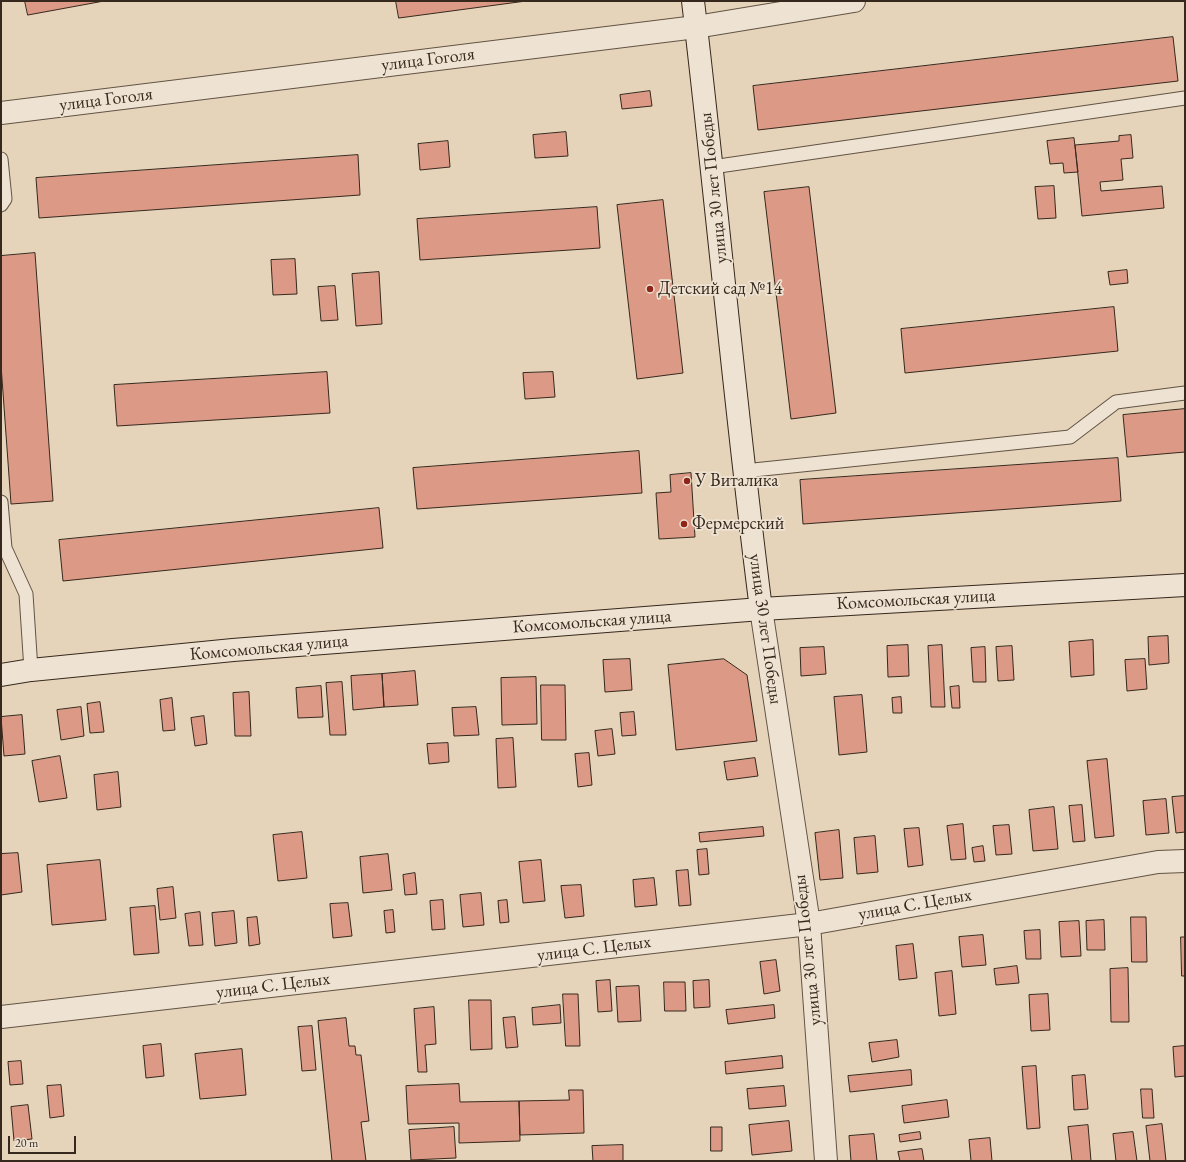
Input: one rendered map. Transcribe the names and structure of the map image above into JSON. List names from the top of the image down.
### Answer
{
  "streets": {
    "street": [
      "улица Гоголя",
      "улица 30 лет Победы",
      "Комсомольская улица",
      "улица С. Целых"
    ]
  },
  "crossings": [
    ["улица Гоголя", "улица 30 лет Победы"],
    ["улица 30 лет Победы", "Комсомольская улица"],
    ["улица 30 лет Победы", "улица С. Целых"]
  ],
  "places": ["Детский сад №14", "У Виталика", "Фермерский"],
  "scale_bar": "20 m"
}
